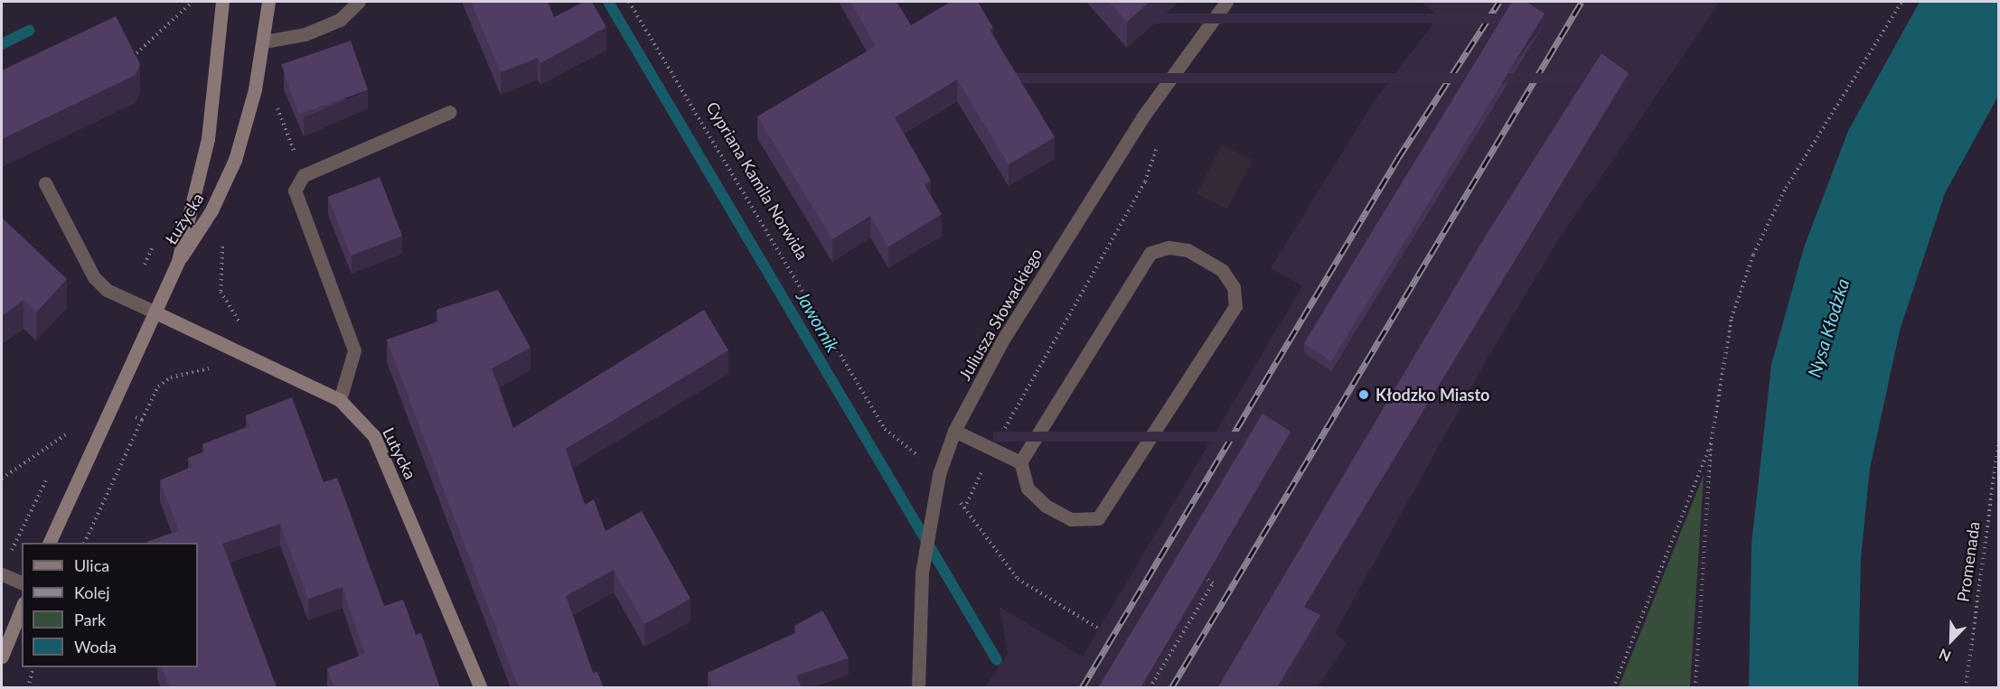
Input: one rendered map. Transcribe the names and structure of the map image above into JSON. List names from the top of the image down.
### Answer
{
  "streets": {
    "main road": ["Łużycka", "Lutycka"],
    "street": ["Juliusza Słowackiego"],
    "path": ["Cypriana Kamila Norwida", "Promenada"]
  },
  "crossings": [
    ["Cypriana Kamila Norwida", "Juliusza Słowackiego"]
  ],
  "water": ["Jawornik", "Nysa Kłodzka"],
  "places": ["Kłodzko Miasto"],
  "legend": [
    "Ulica",
    "Kolej",
    "Park",
    "Woda"
  ],
  "north": "bottom left"
}
